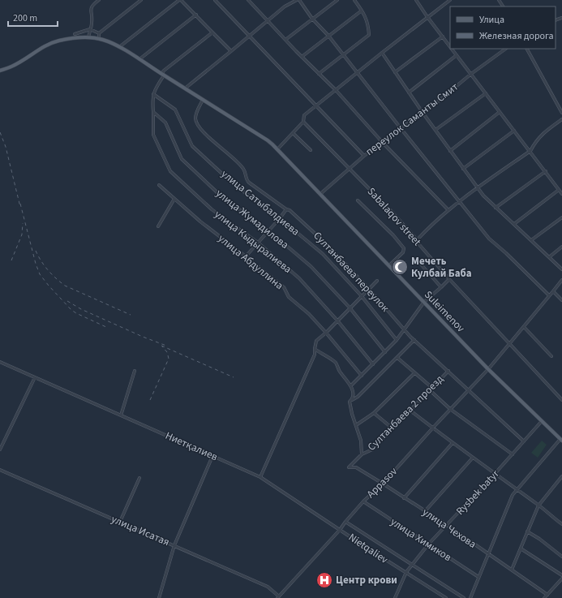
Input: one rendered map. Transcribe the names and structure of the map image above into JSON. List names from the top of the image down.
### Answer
{
  "streets": {
    "main road": ["Suleimenov"],
    "street": [
      "переулок Саманты Смит",
      "улица Сатыбалдиева",
      "Sabalaqov street",
      "улица Жумадилова",
      "улица Кыдыралиева",
      "улица Абдуллина",
      "Султанбаева переулок",
      "Султанбаева 2 проезд",
      "Ниетқалиев",
      "Appasov",
      "Rysbek batyr",
      "улица Чехова",
      "улица Исатая",
      "улица Химиков",
      "Nietqaliev"
    ]
  },
  "crossings": [
    ["переулок Саманты Смит", "Sabalaqov street"],
    ["переулок Саманты Смит", "Suleimenov"],
    ["Sabalaqov street", "Appasov"],
    ["улица Жумадилова", "улица Кыдыралиева"],
    ["Султанбаева переулок", "Suleimenov"],
    ["Султанбаева переулок", "Султанбаева 2 проезд"],
    ["Султанбаева переулок", "Appasov"],
    ["Султанбаева переулок", "Rysbek batyr"],
    ["Suleimenov", "Appasov"],
    ["Suleimenov", "Rysbek batyr"],
    ["Султанбаева 2 проезд", "улица Чехова"],
    ["Ниетқалиев", "Appasov"],
    ["Ниетқалиев", "Nietqaliev"],
    ["Appasov", "улица Чехова"],
    ["Appasov", "улица Исатая"],
    ["Appasov", "улица Химиков"],
    ["Appasov", "Nietqaliev"],
    ["Rysbek batyr", "улица Чехова"],
    ["Rysbek batyr", "улица Химиков"],
    ["Rysbek batyr", "Nietqaliev"]
  ],
  "places": {
    "mosque": ["Мечеть Кулбай Баба"],
    "hospital": ["Центр крови"]
  },
  "legend": ["Улица", "Железная дорога"],
  "scale_bar": "200 m"
}
